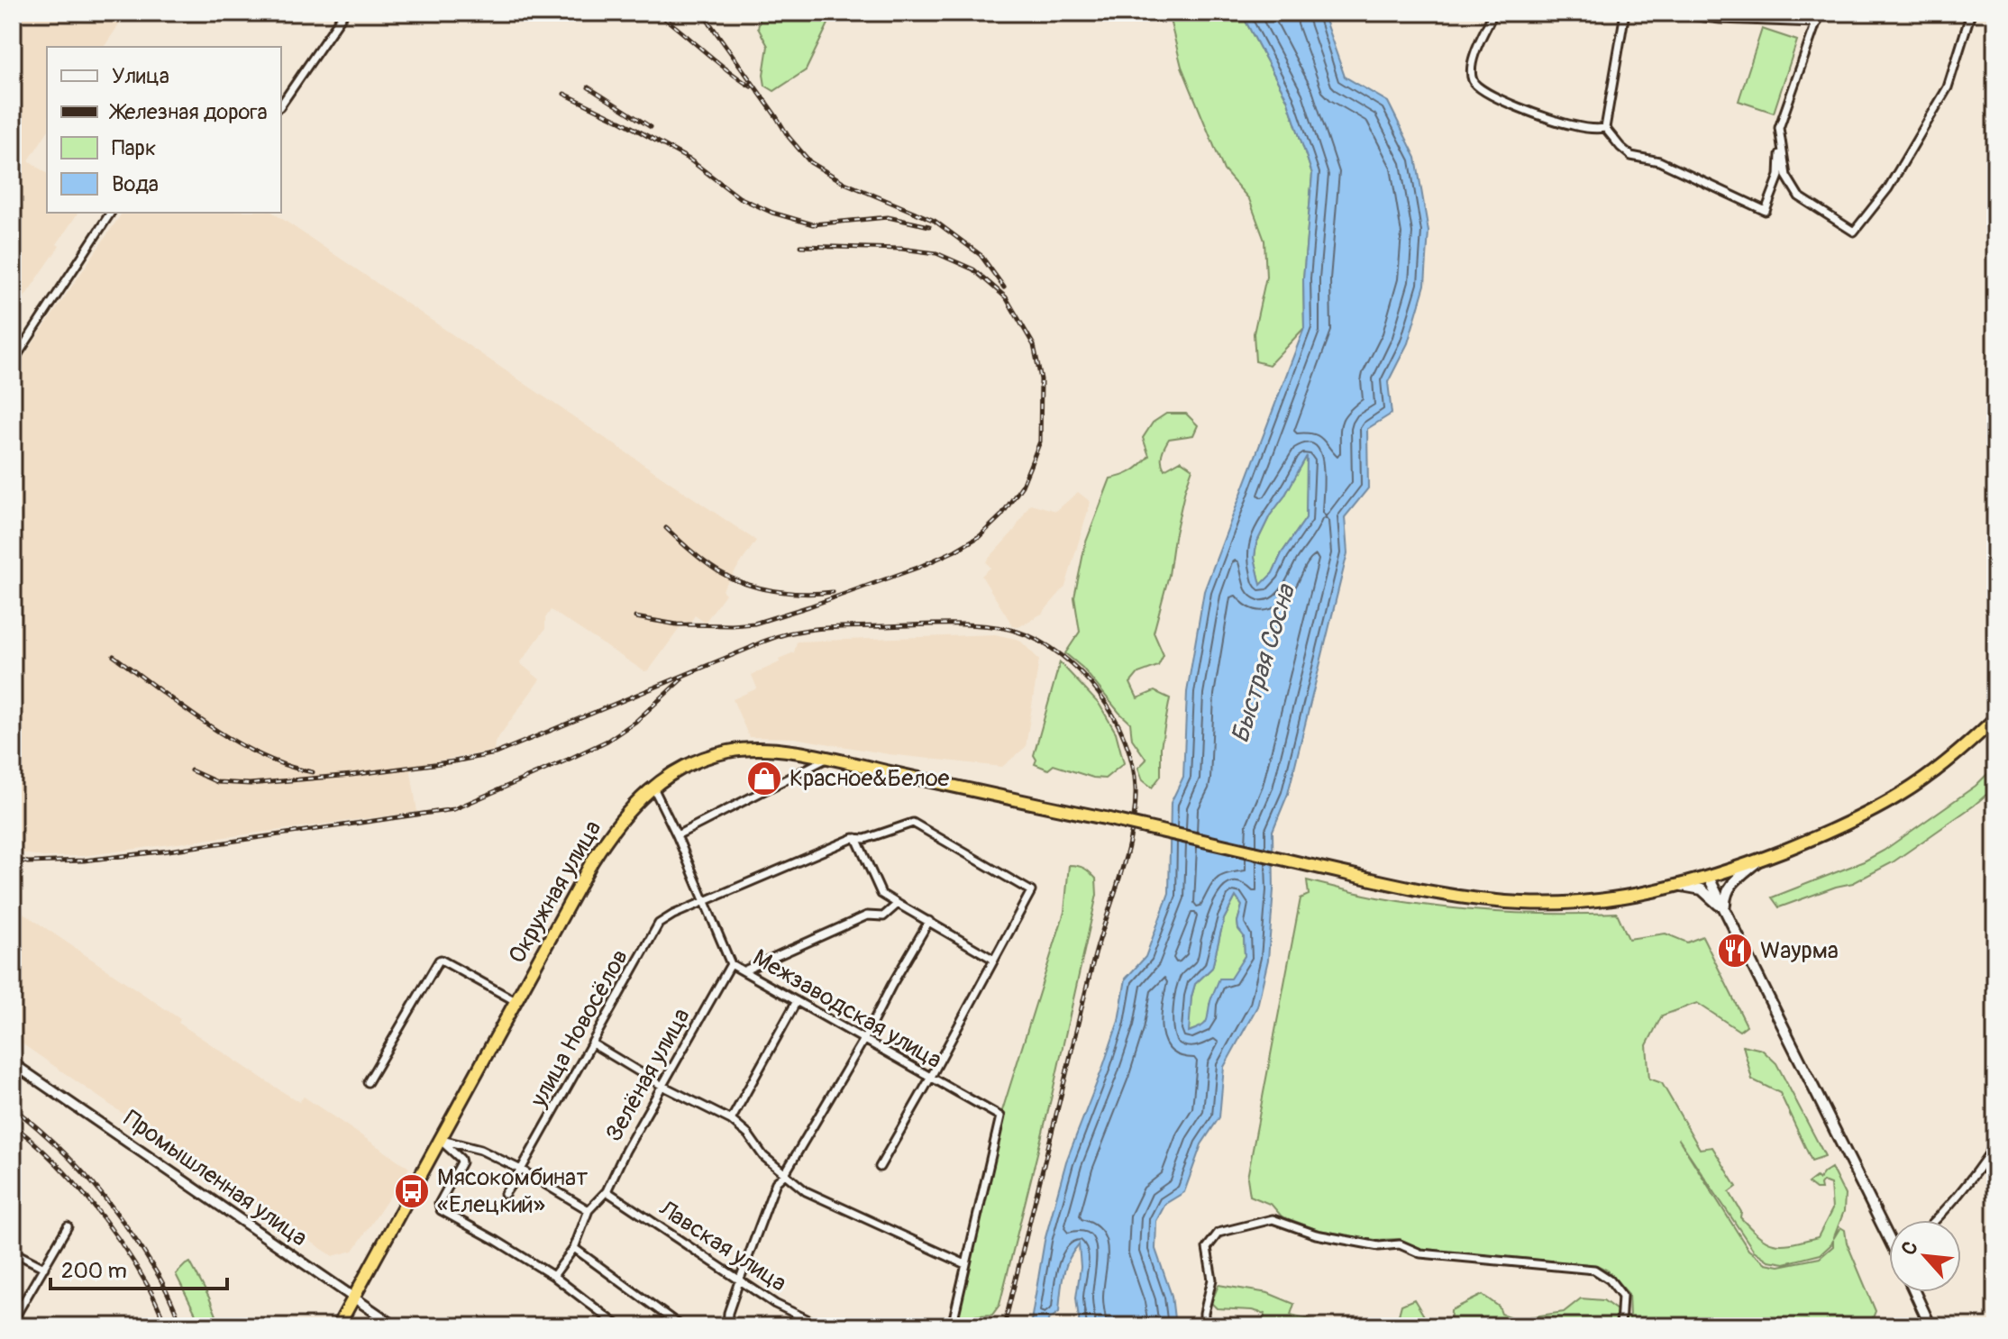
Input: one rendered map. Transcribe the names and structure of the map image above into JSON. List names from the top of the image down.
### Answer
{
  "streets": {
    "highway": ["Окружная улица"],
    "street": [
      "Межзаводская улица",
      "улица Новосёлов",
      "Зелёная улица",
      "Промышленная улица",
      "Лавская улица"
    ]
  },
  "crossings": [
    ["Окружная улица", "Межзаводская улица"],
    ["Окружная улица", "Промышленная улица"],
    ["Межзаводская улица", "улица Новосёлов"],
    ["Межзаводская улица", "Зелёная улица"],
    ["Зелёная улица", "Лавская улица"]
  ],
  "water": ["Быстрая Сосна"],
  "places": {
    "shop": ["Красное&Белое"],
    "restaurant": ["Wаурма"],
    "bus stop": ["Мясокомбинат «Елецкий»"]
  },
  "legend": [
    "Улица",
    "Железная дорога",
    "Парк",
    "Вода"
  ],
  "scale_bar": "200 m",
  "north": "top left"
}
